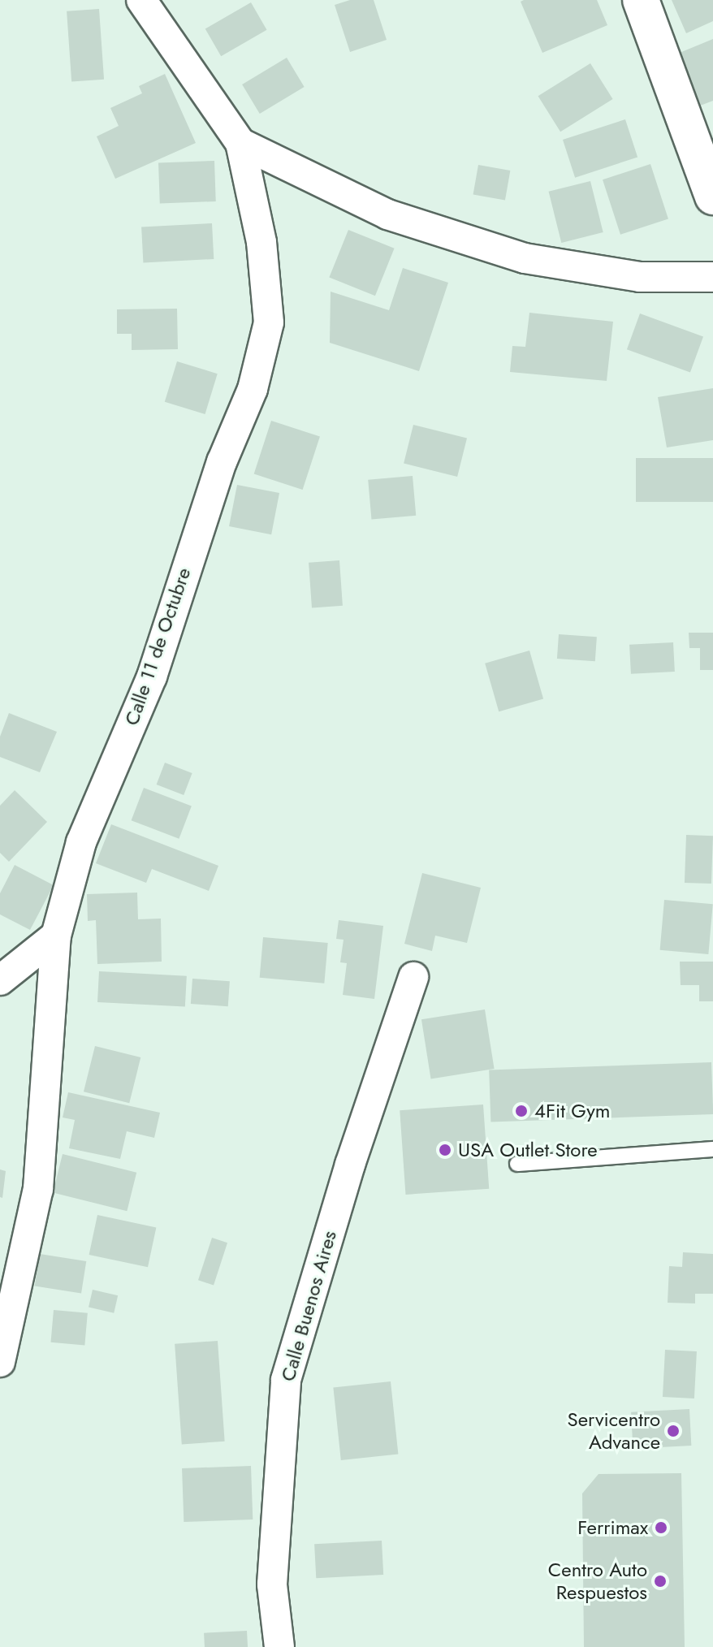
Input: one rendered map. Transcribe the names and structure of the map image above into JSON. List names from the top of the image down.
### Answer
{
  "streets": {
    "street": ["Calle 11 de Octubre", "Calle Buenos Aires"]
  },
  "places": [
    "4Fit Gym",
    "USA Outlet Store",
    "Servicentro Advance",
    "Ferrimax",
    "Centro Auto Respuestos"
  ]
}
